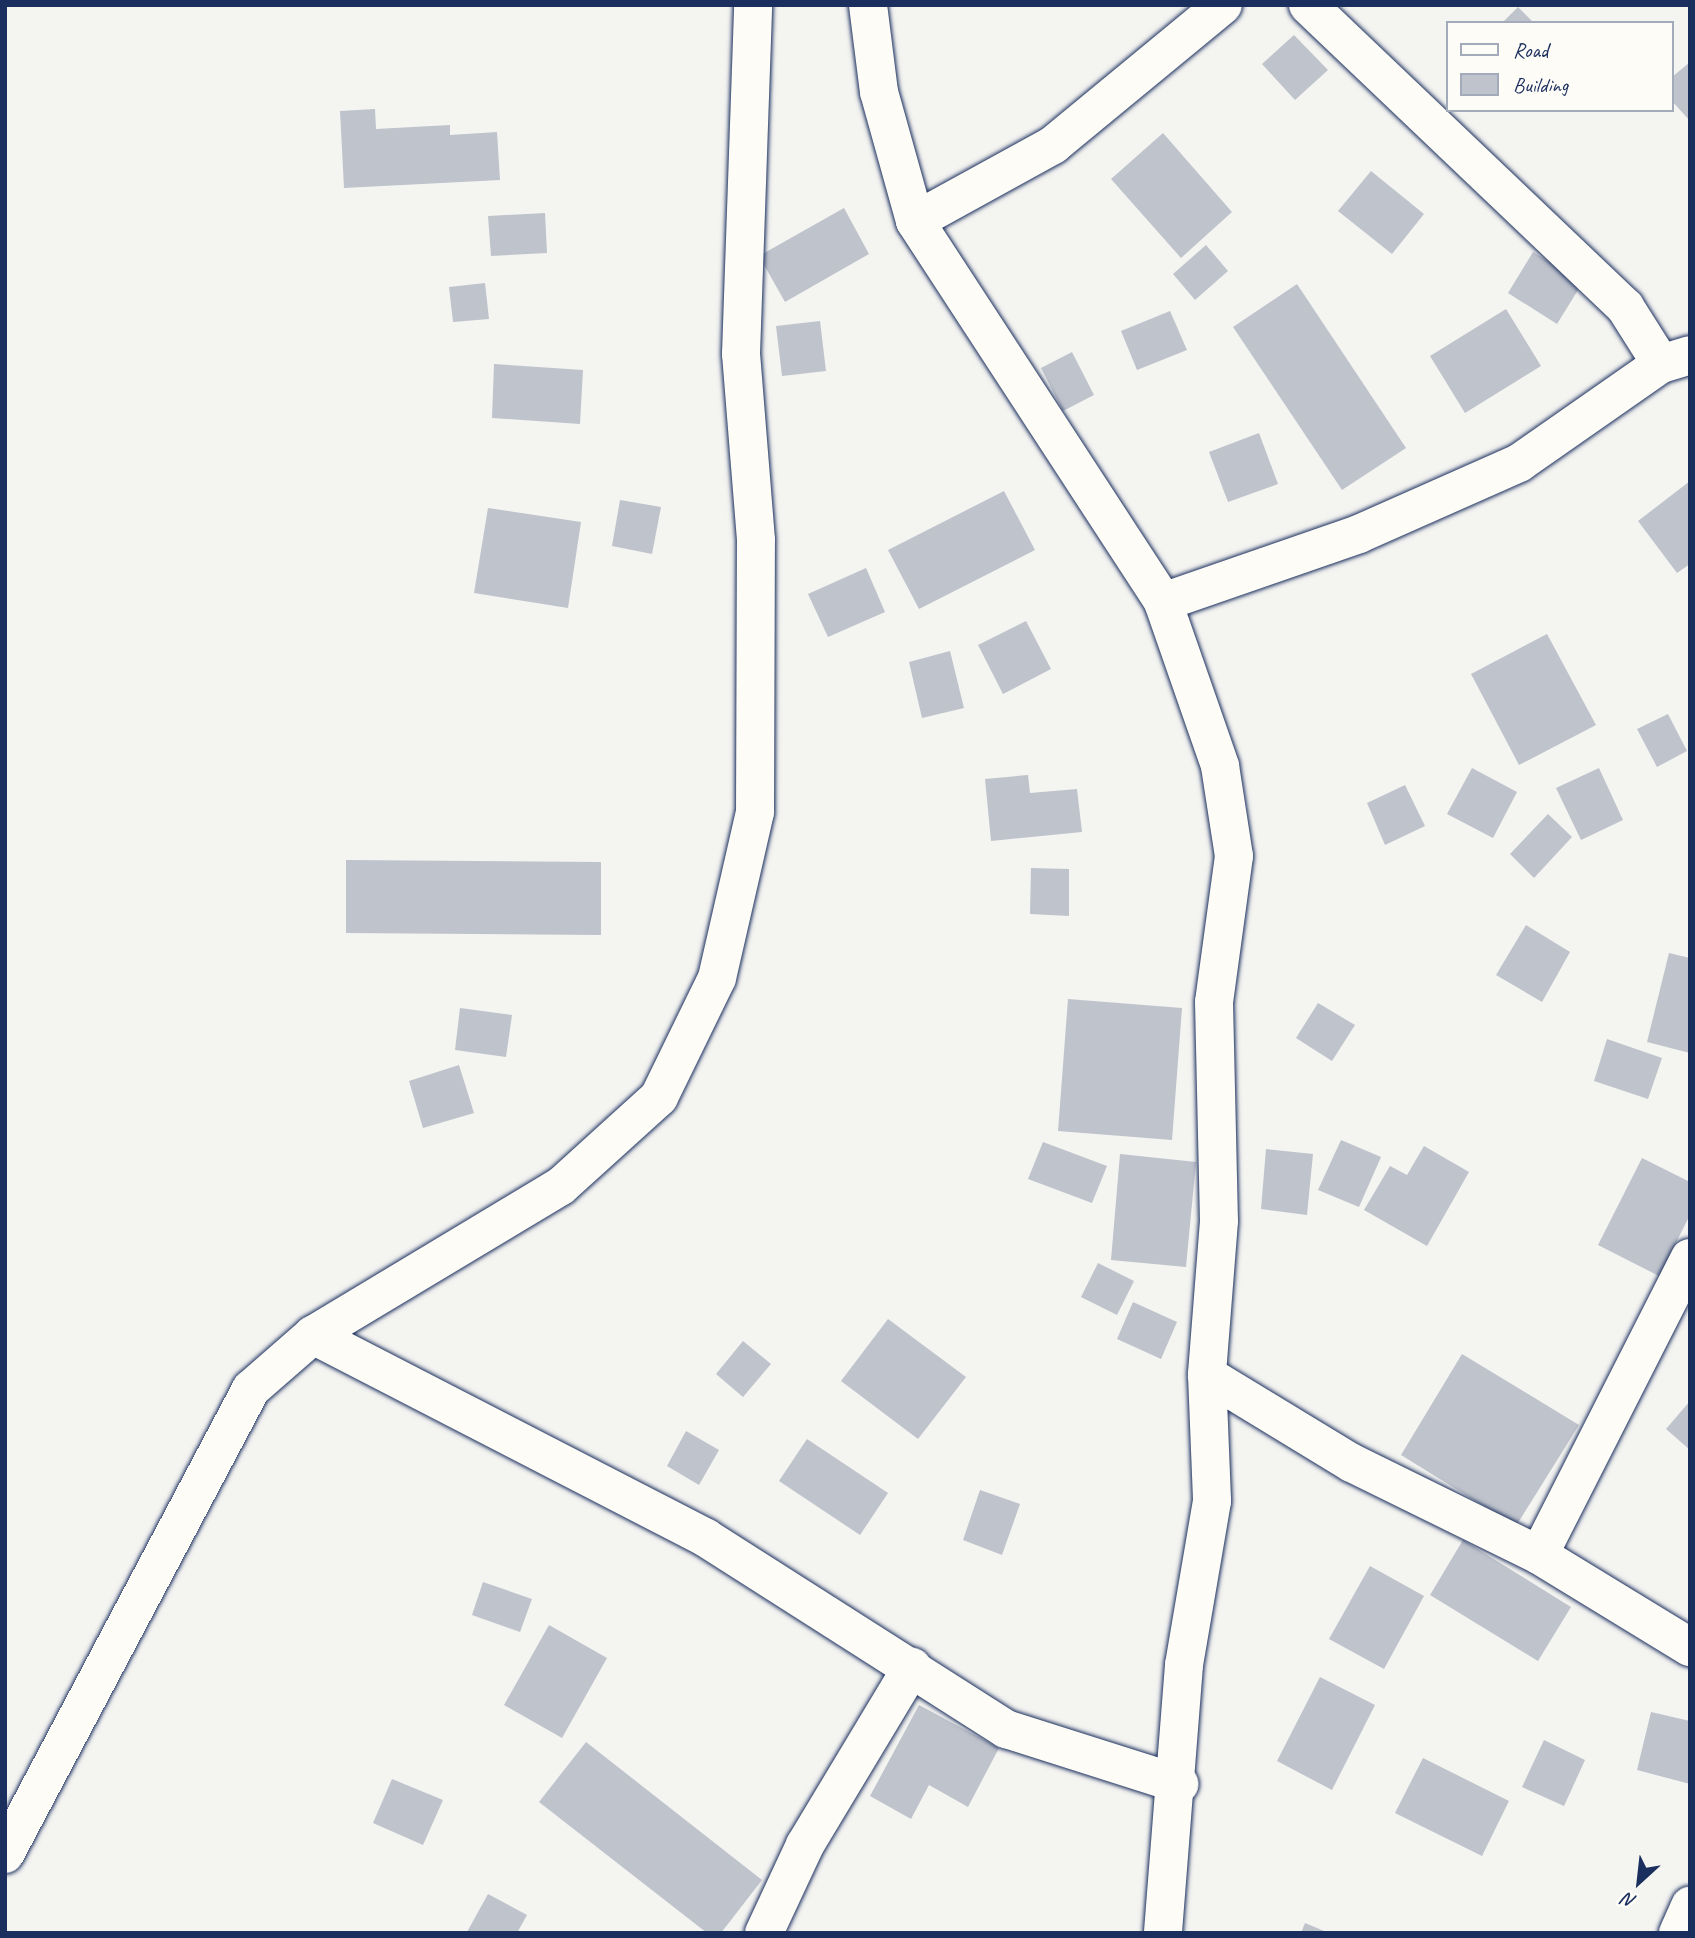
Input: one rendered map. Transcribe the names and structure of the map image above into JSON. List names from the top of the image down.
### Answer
{
  "legend": ["Road", "Building"],
  "north": "bottom left"
}
